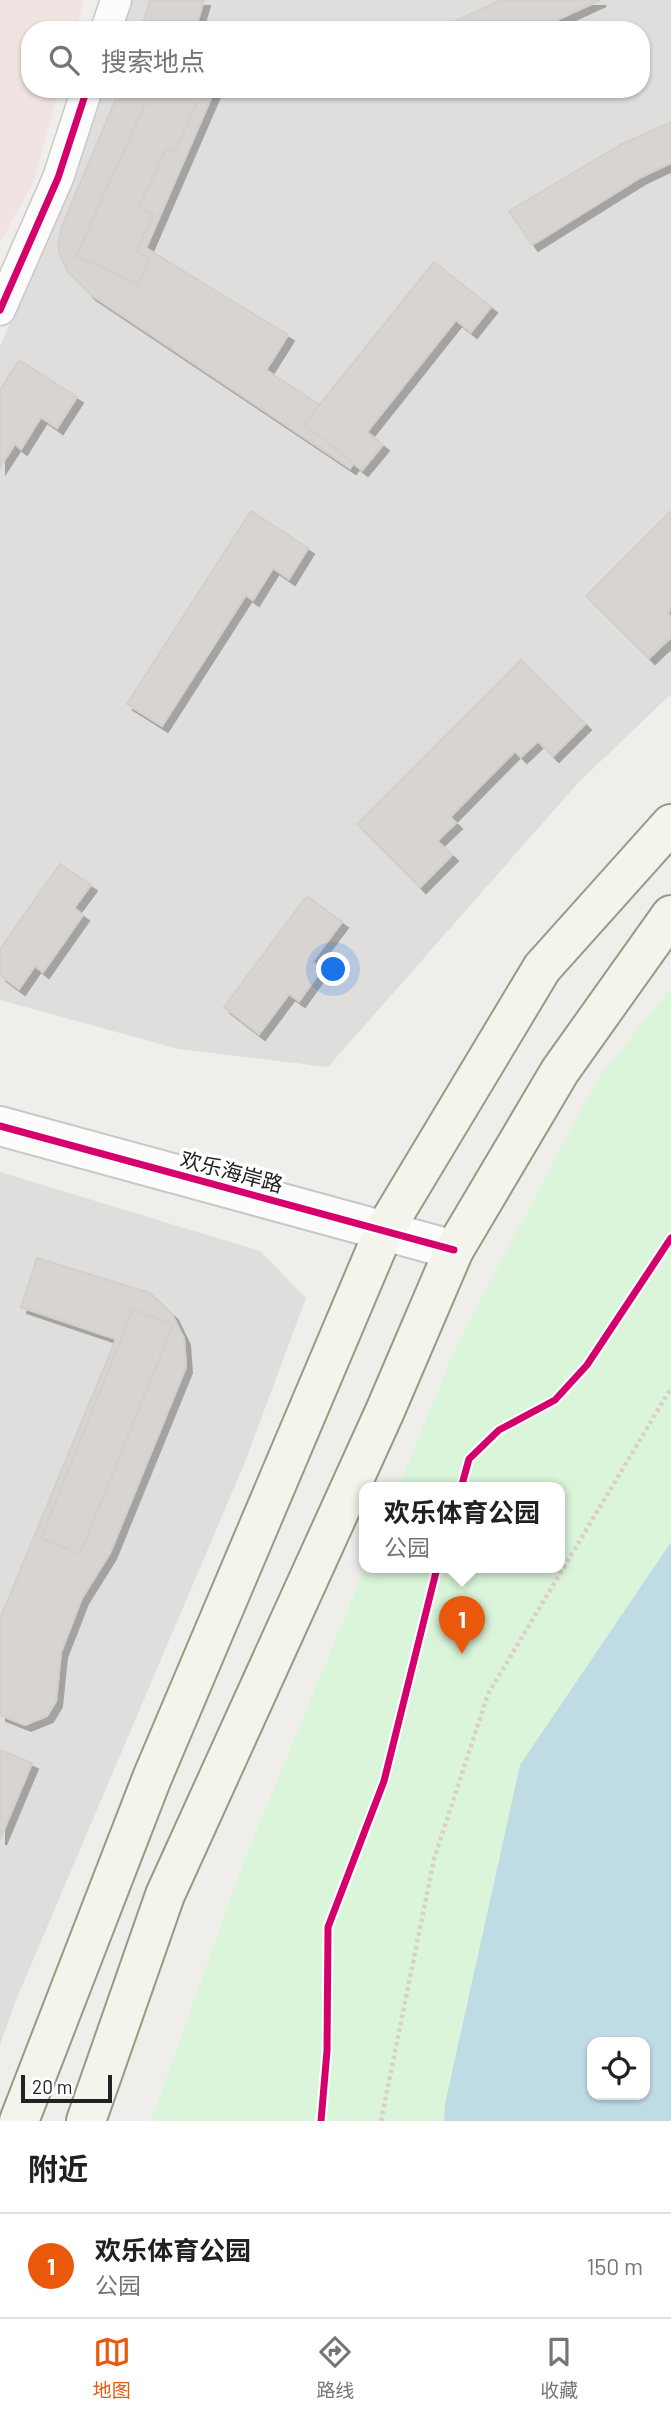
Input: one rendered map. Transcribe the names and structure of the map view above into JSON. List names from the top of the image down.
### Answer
{
  "streets": {
    "street": ["欢乐海岸路"]
  },
  "scale_bar": "20 m",
  "page": {
    "search": "搜索地点",
    "popup": ["欢乐体育公园", "公园"],
    "pins": "1",
    "scale": "20 m",
    "heading": "附近",
    "list": [
      {
        "mark": "1",
        "name": "欢乐体育公园",
        "note": "公园",
        "value": "150 m"
      }
    ],
    "nav": ["地图", "路线", "收藏"]
  }
}
